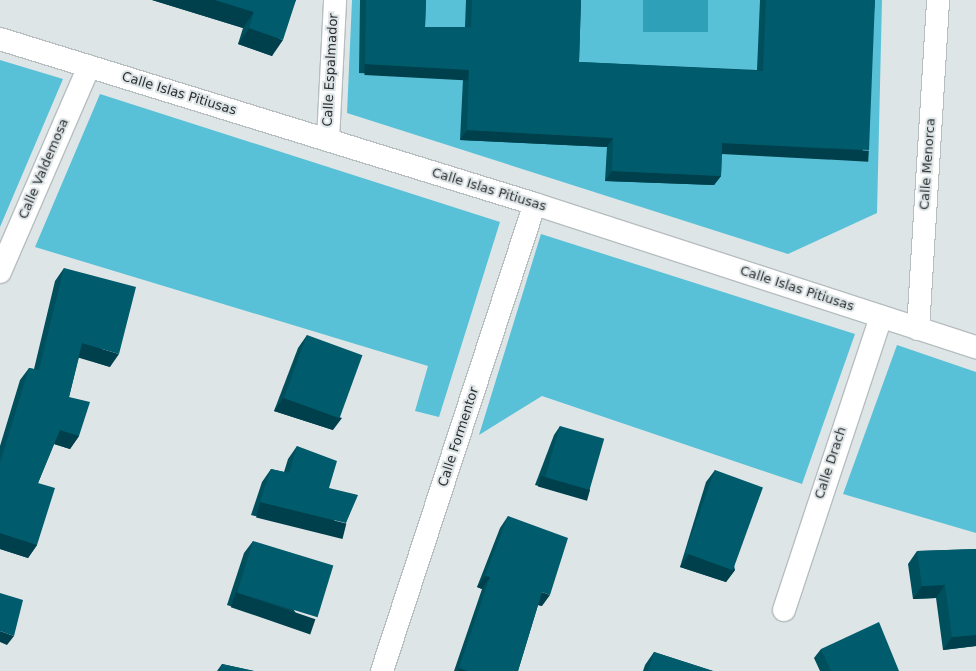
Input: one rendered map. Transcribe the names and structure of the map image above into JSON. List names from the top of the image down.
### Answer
{
  "streets": {
    "street": [
      "Calle Espalmador",
      "Calle Islas Pitiusas",
      "Calle Menorca",
      "Calle Valdemosa",
      "Calle Formentor",
      "Calle Drach"
    ]
  },
  "crossings": [
    ["Calle Espalmador", "Calle Islas Pitiusas"],
    ["Calle Islas Pitiusas", "Calle Menorca"],
    ["Calle Islas Pitiusas", "Calle Valdemosa"],
    ["Calle Islas Pitiusas", "Calle Formentor"],
    ["Calle Islas Pitiusas", "Calle Drach"]
  ]
}
